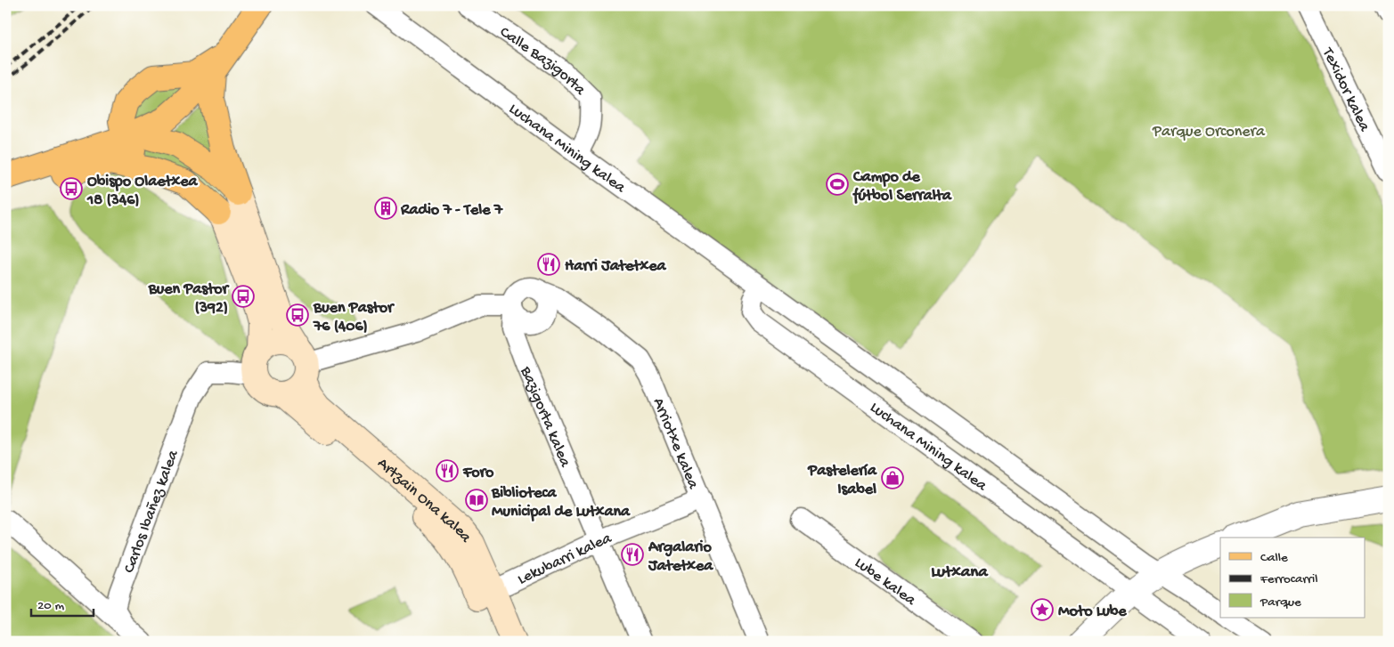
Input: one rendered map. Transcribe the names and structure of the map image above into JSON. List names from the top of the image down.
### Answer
{
  "streets": {
    "main road": ["Artzain Ona kalea"],
    "street": [
      "Calle Bazigorta",
      "Texidor kalea",
      "Luchana Mining kalea",
      "Bazigorta kalea",
      "Arriotxe kalea",
      "Carlos Ibañez kalea",
      "Lekubarri kalea",
      "Lube kalea"
    ]
  },
  "crossings": [
    ["Calle Bazigorta", "Luchana Mining kalea"],
    ["Bazigorta kalea", "Arriotxe kalea"],
    ["Bazigorta kalea", "Lekubarri kalea"],
    ["Arriotxe kalea", "Lekubarri kalea"],
    ["Artzain Ona kalea", "Carlos Ibañez kalea"],
    ["Artzain Ona kalea", "Lekubarri kalea"]
  ],
  "districts": ["Lutxana"],
  "parks": ["Parque Orconera"],
  "places": {
    "sports": ["Campo de fútbol Serralta"],
    "bus stop": ["Obispo Olaetxea 18 (346)", "Buen Pastor (392)", "Buen Pastor 76 (406)"],
    "building": ["Radio 7 - Tele 7"],
    "restaurant": ["Harri Jatetxea", "Foro", "Argalario Jatetxea"],
    "shop": ["Pastelería Isabel"],
    "library": ["Biblioteca Municipal de Lutxana"],
    "place": ["Moto Lube"]
  },
  "legend": ["Calle", "Ferrocarril", "Parque"],
  "scale_bar": "20 m"
}
